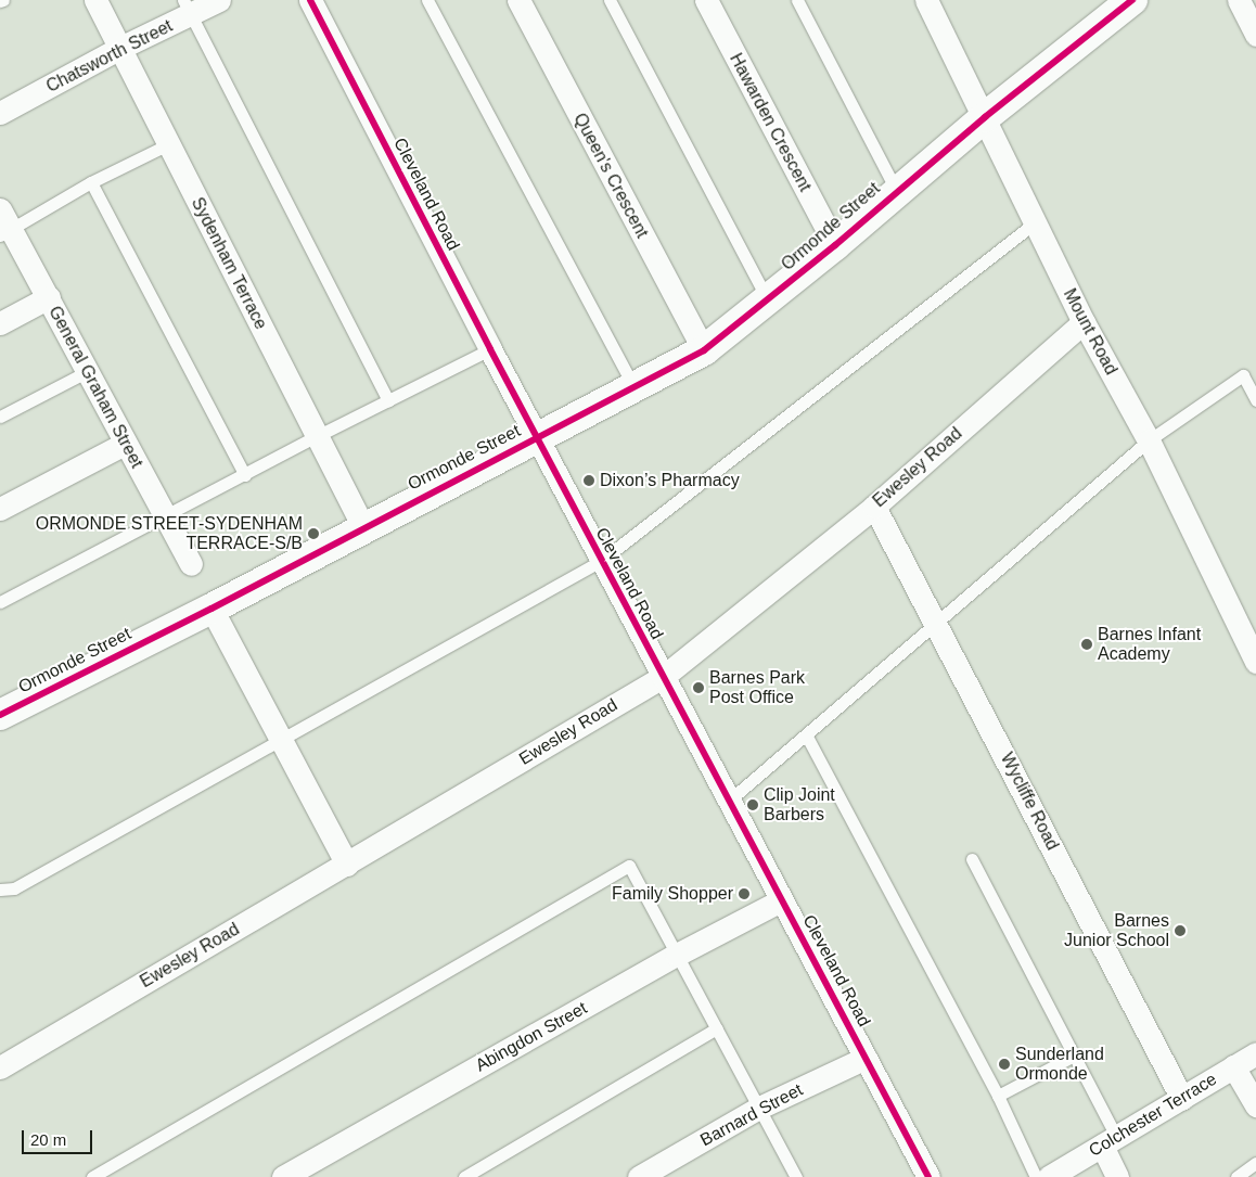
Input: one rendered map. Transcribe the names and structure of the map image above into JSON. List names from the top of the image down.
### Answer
{
  "streets": {
    "street": [
      "Chatsworth Street",
      "Hawarden Crescent",
      "Queen's Crescent",
      "Cleveland Road",
      "Ormonde Street",
      "Sydenham Terrace",
      "Mount Road",
      "General Graham Street",
      "Ewesley Road",
      "Wycliffe Road",
      "Abingdon Street",
      "Barnard Street",
      "Colchester Terrace"
    ]
  },
  "crossings": [
    ["Chatsworth Street", "Sydenham Terrace"],
    ["Hawarden Crescent", "Ormonde Street"],
    ["Queen's Crescent", "Ormonde Street"],
    ["Cleveland Road", "Ormonde Street"],
    ["Cleveland Road", "Ewesley Road"],
    ["Cleveland Road", "Abingdon Street"],
    ["Cleveland Road", "Barnard Street"],
    ["Ormonde Street", "Sydenham Terrace"],
    ["Ormonde Street", "Mount Road"],
    ["Mount Road", "Ewesley Road"],
    ["Ewesley Road", "Wycliffe Road"],
    ["Wycliffe Road", "Colchester Terrace"]
  ],
  "places": [
    "Dixon’s Pharmacy",
    "ORMONDE STREET-SYDENHAM TERRACE-S/B",
    "Barnes Infant Academy",
    "Barnes Park Post Office",
    "Clip Joint Barbers",
    "Family Shopper",
    "Barnes Junior School",
    "Sunderland Ormonde"
  ],
  "scale_bar": "20 m"
}
